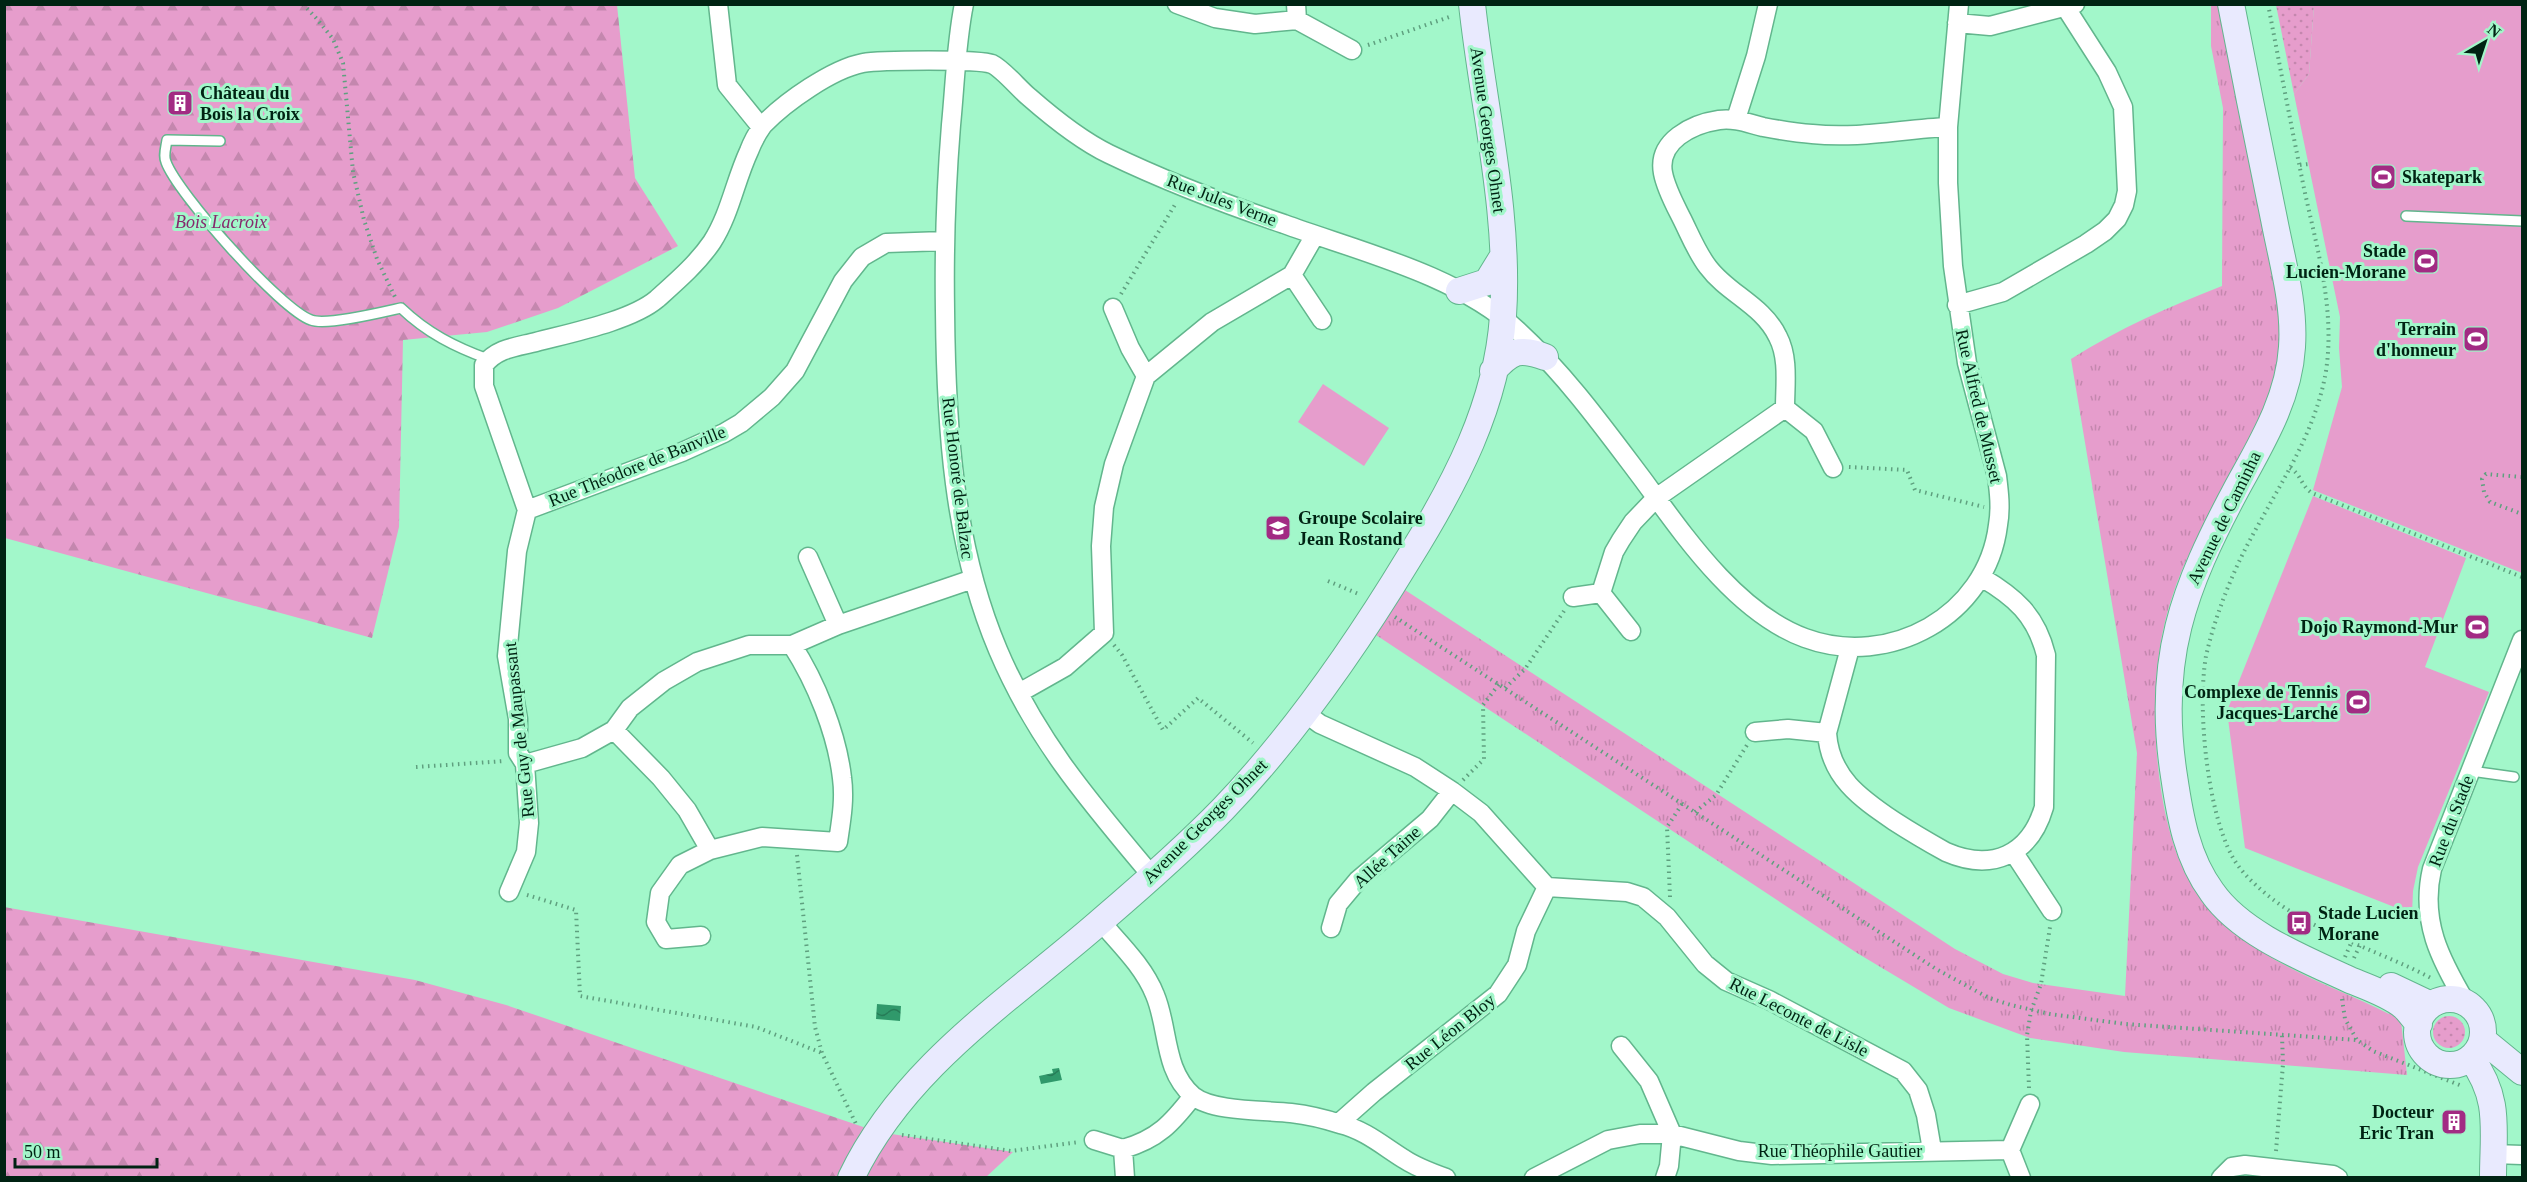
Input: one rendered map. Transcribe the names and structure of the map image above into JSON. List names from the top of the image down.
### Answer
{
  "streets": {
    "street": [
      "Avenue Georges Ohnet",
      "Rue Jules Verne",
      "Rue Alfred de Musset",
      "Rue Théodore de Banville",
      "Rue Honoré de Balzac",
      "Avenue de Caminha",
      "Rue Guy de Maupassant",
      "Rue du Stade",
      "Allée Taine",
      "Rue Leconte de Lisle",
      "Rue Léon Bloy",
      "Rue Théophile Gautier"
    ]
  },
  "crossings": [
    ["Avenue Georges Ohnet", "Rue Jules Verne"],
    ["Avenue Georges Ohnet", "Rue Alfred de Musset"],
    ["Avenue Georges Ohnet", "Rue Honoré de Balzac"],
    ["Rue Jules Verne", "Rue Alfred de Musset"],
    ["Rue Jules Verne", "Rue Honoré de Balzac"],
    ["Rue Théodore de Banville", "Rue Honoré de Balzac"],
    ["Rue Théodore de Banville", "Rue Guy de Maupassant"],
    ["Avenue de Caminha", "Rue du Stade"],
    ["Rue Leconte de Lisle", "Rue Léon Bloy"],
    ["Rue Leconte de Lisle", "Rue Théophile Gautier"]
  ],
  "parks": ["Bois Lacroix"],
  "places": {
    "building": ["Château du Bois la Croix", "Docteur Eric Tran"],
    "sports": [
      "Skatepark",
      "Stade Lucien-Morane",
      "Terrain d'honneur",
      "Dojo Raymond-Mur",
      "Complexe de Tennis Jacques-Larché"
    ],
    "school or university": ["Groupe Scolaire Jean Rostand"],
    "bus stop": ["Stade Lucien Morane"]
  },
  "scale_bar": "50 m",
  "north": "top right"
}
